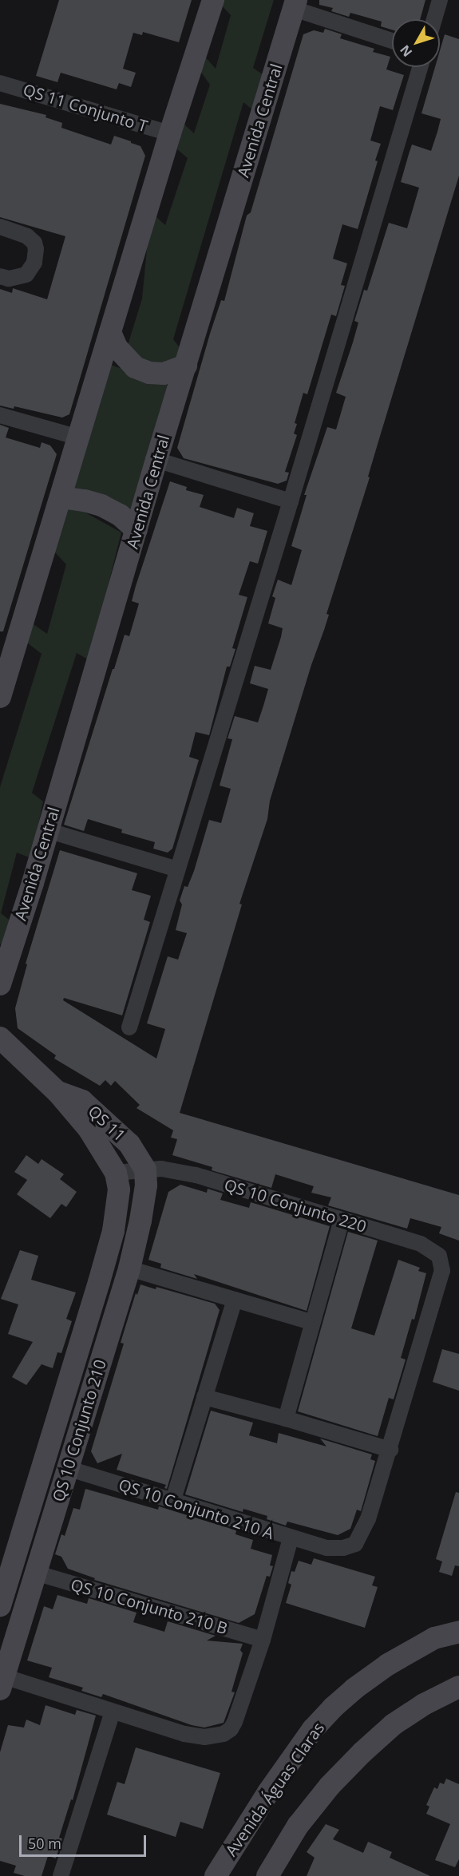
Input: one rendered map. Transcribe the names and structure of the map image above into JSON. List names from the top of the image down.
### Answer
{
  "streets": {
    "street": [
      "QS 11 Conjunto T",
      "Avenida Central",
      "QS 11",
      "QS 10 Conjunto 220",
      "QS 10 Conjunto 210",
      "QS 10 Conjunto 210 A",
      "QS 10 Conjunto 210 B",
      "Avenida Águas Claras"
    ]
  },
  "crossings": [
    ["QS 11", "QS 10 Conjunto 220"],
    ["QS 11", "QS 10 Conjunto 210"],
    ["QS 10 Conjunto 220", "QS 10 Conjunto 210"],
    ["QS 10 Conjunto 220", "QS 10 Conjunto 210 A"],
    ["QS 10 Conjunto 210", "QS 10 Conjunto 210 A"],
    ["QS 10 Conjunto 210", "QS 10 Conjunto 210 B"]
  ],
  "scale_bar": "50 m",
  "north": "bottom left"
}
